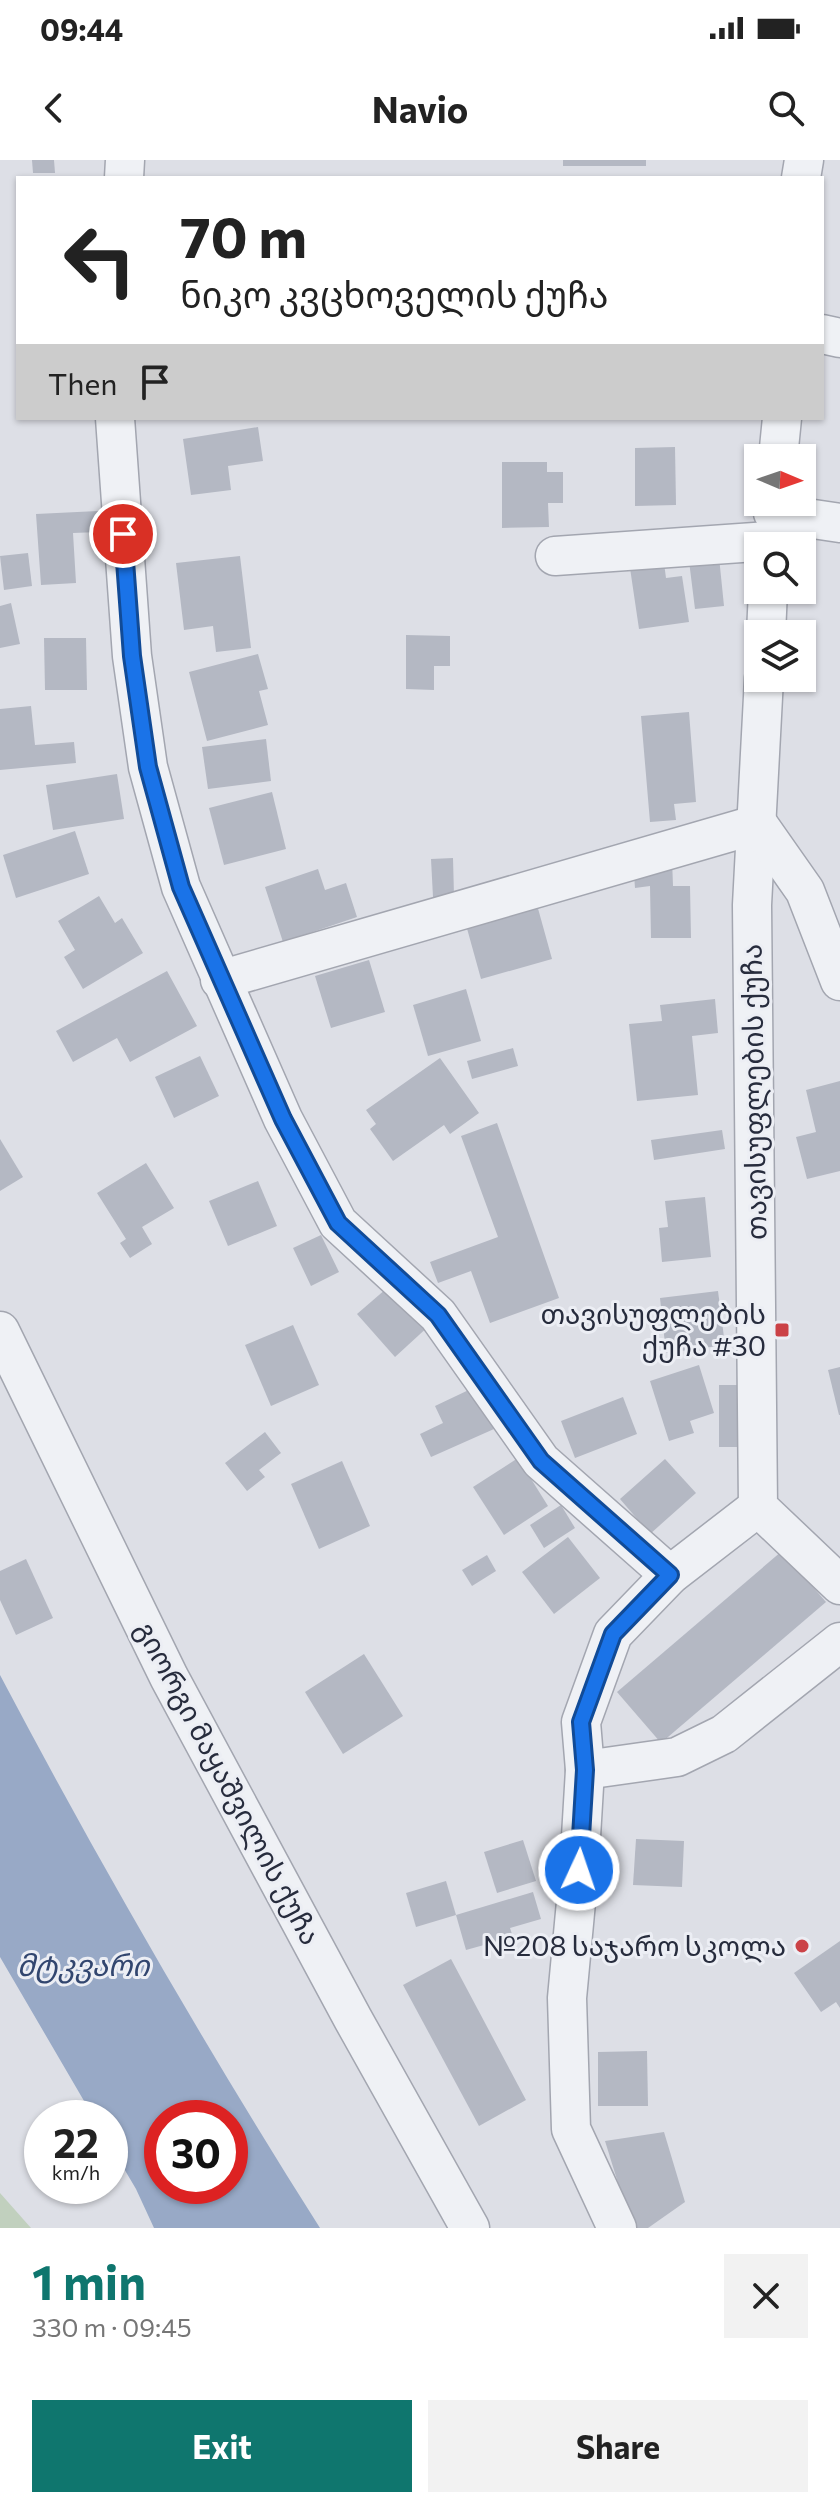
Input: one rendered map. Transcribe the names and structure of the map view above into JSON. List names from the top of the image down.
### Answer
{
  "streets": {
    "street": ["თავისუფლების ქუჩა", "გიორგი მაყაშვილის ქუჩა"]
  },
  "water": ["მტკვარი"],
  "places": {
    "transit": ["თავისუფლების ქუჩა #30"],
    "other": ["№208 საჯარო სკოლა"]
  },
  "north": "right",
  "page": {
    "status": "09:44",
    "header": "Navio",
    "turn": ["70 m", "ნიკო კვცხოველის ქუჩა"],
    "then": "Then",
    "speed": "22 km/h",
    "limit": "30",
    "heading": ["1 min", "330 m · 09:45"],
    "buttons": ["Exit", "Share"]
  }
}
